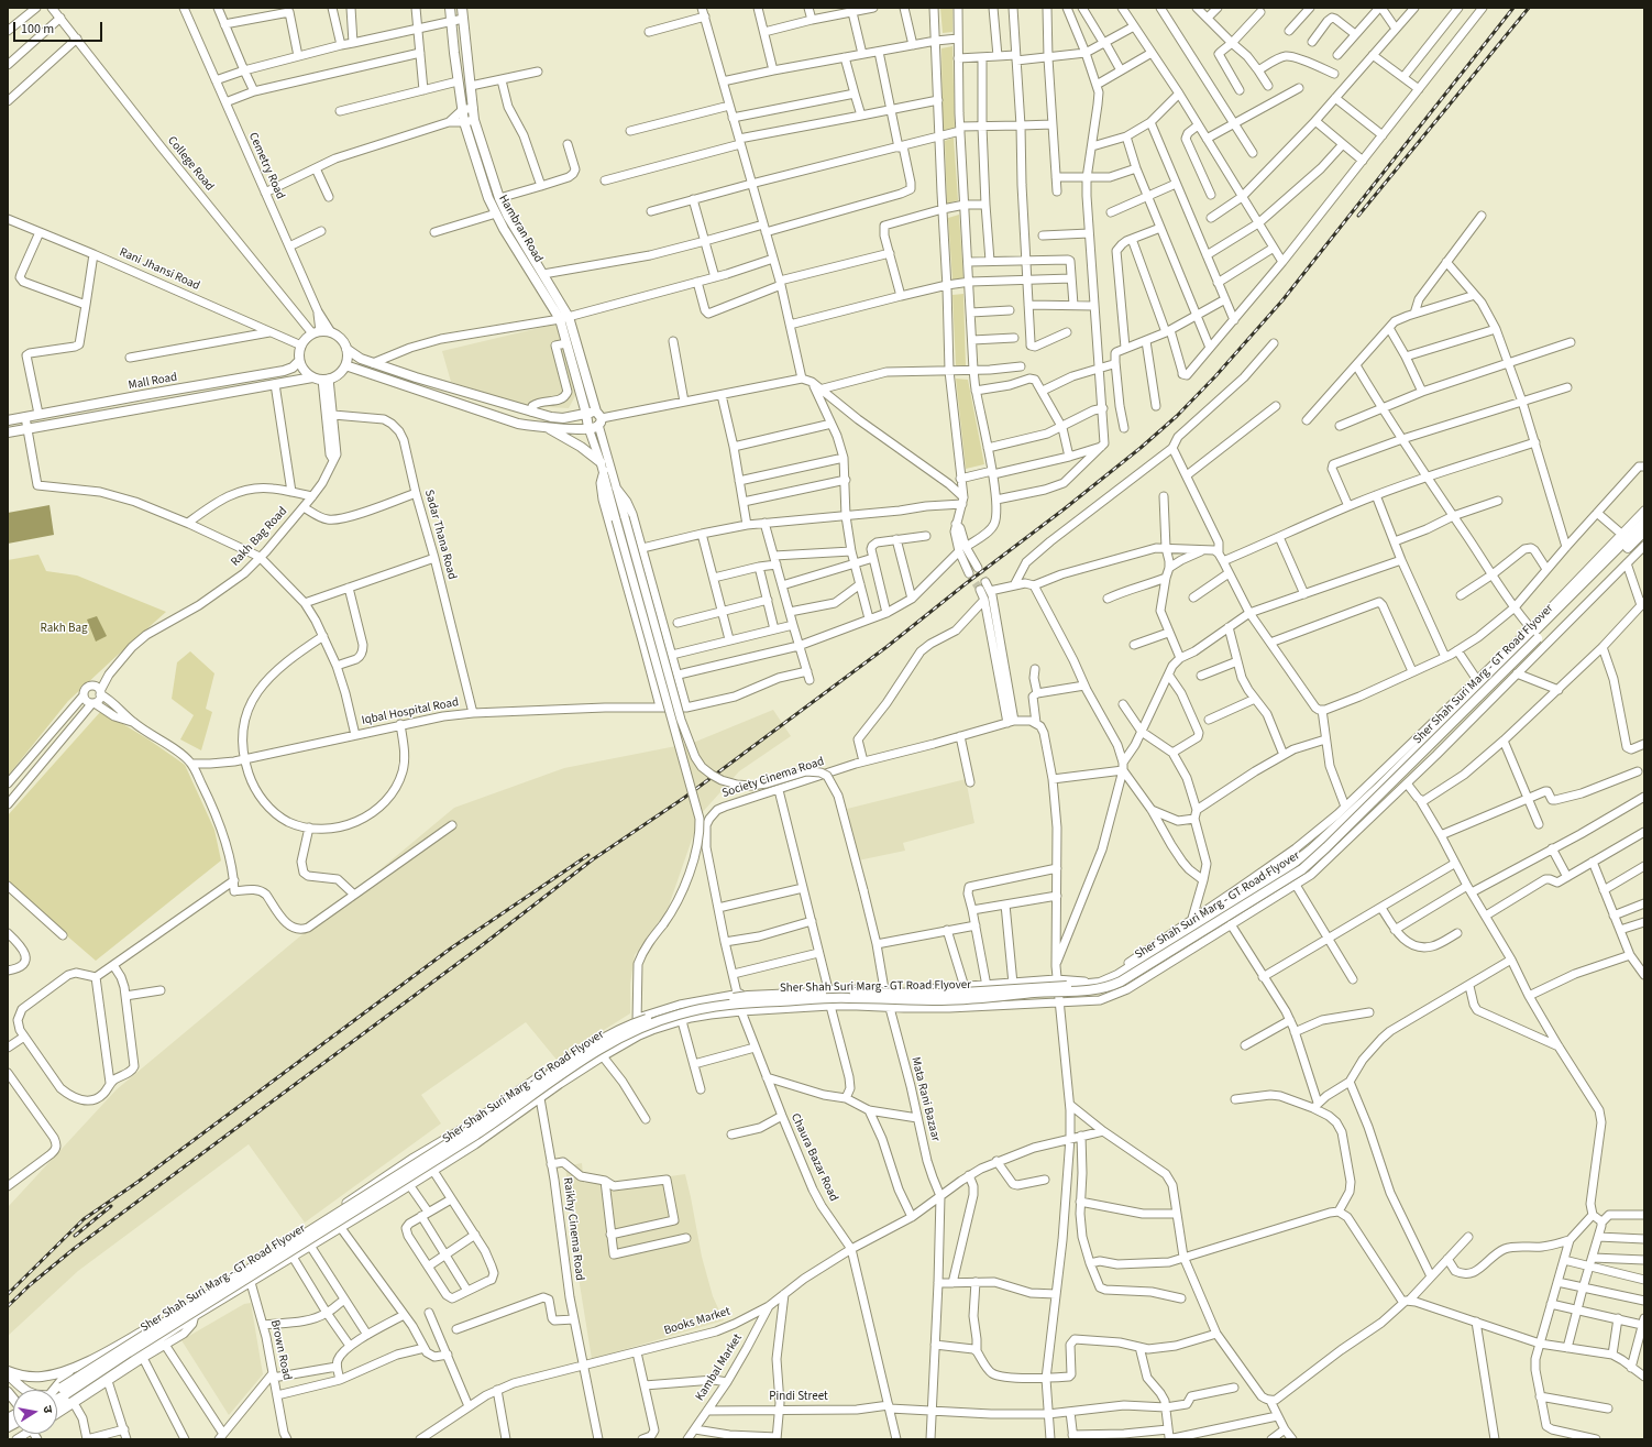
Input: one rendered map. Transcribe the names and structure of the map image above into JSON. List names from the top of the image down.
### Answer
{
  "streets": {
    "main road": ["Hambran Road", "Mall Road", "Sher Shah Suri Marg - GT Road Flyover"],
    "street": [
      "College Road",
      "Cemetry Road",
      "Rani Jhansi Road",
      "Sadar Thana Road",
      "Rakh Bag Road",
      "Iqbal Hospital Road",
      "Society Cinema Road",
      "Mata Rani Bazaar",
      "Chaura Bazar Road",
      "Raikhy Cinema Road",
      "Books Market",
      "Brown Road",
      "Kambal Market",
      "Pindi Street"
    ]
  },
  "crossings": [
    ["College Road", "Cemetry Road"],
    ["College Road", "Rani Jhansi Road"],
    ["College Road", "Mall Road"],
    ["College Road", "Rakh Bag Road"],
    ["Cemetry Road", "Rani Jhansi Road"],
    ["Cemetry Road", "Mall Road"],
    ["Cemetry Road", "Rakh Bag Road"],
    ["Rani Jhansi Road", "Mall Road"],
    ["Rani Jhansi Road", "Rakh Bag Road"],
    ["Mall Road", "Rakh Bag Road"],
    ["Sadar Thana Road", "Rakh Bag Road"],
    ["Sadar Thana Road", "Iqbal Hospital Road"],
    ["Society Cinema Road", "Chaura Bazar Road"],
    ["Mata Rani Bazaar", "Books Market"],
    ["Chaura Bazar Road", "Books Market"],
    ["Chaura Bazar Road", "Pindi Street"],
    ["Raikhy Cinema Road", "Books Market"],
    ["Books Market", "Kambal Market"],
    ["Kambal Market", "Pindi Street"]
  ],
  "parks": ["Rakh Bag"],
  "scale_bar": "100 m",
  "north": "right"
}
